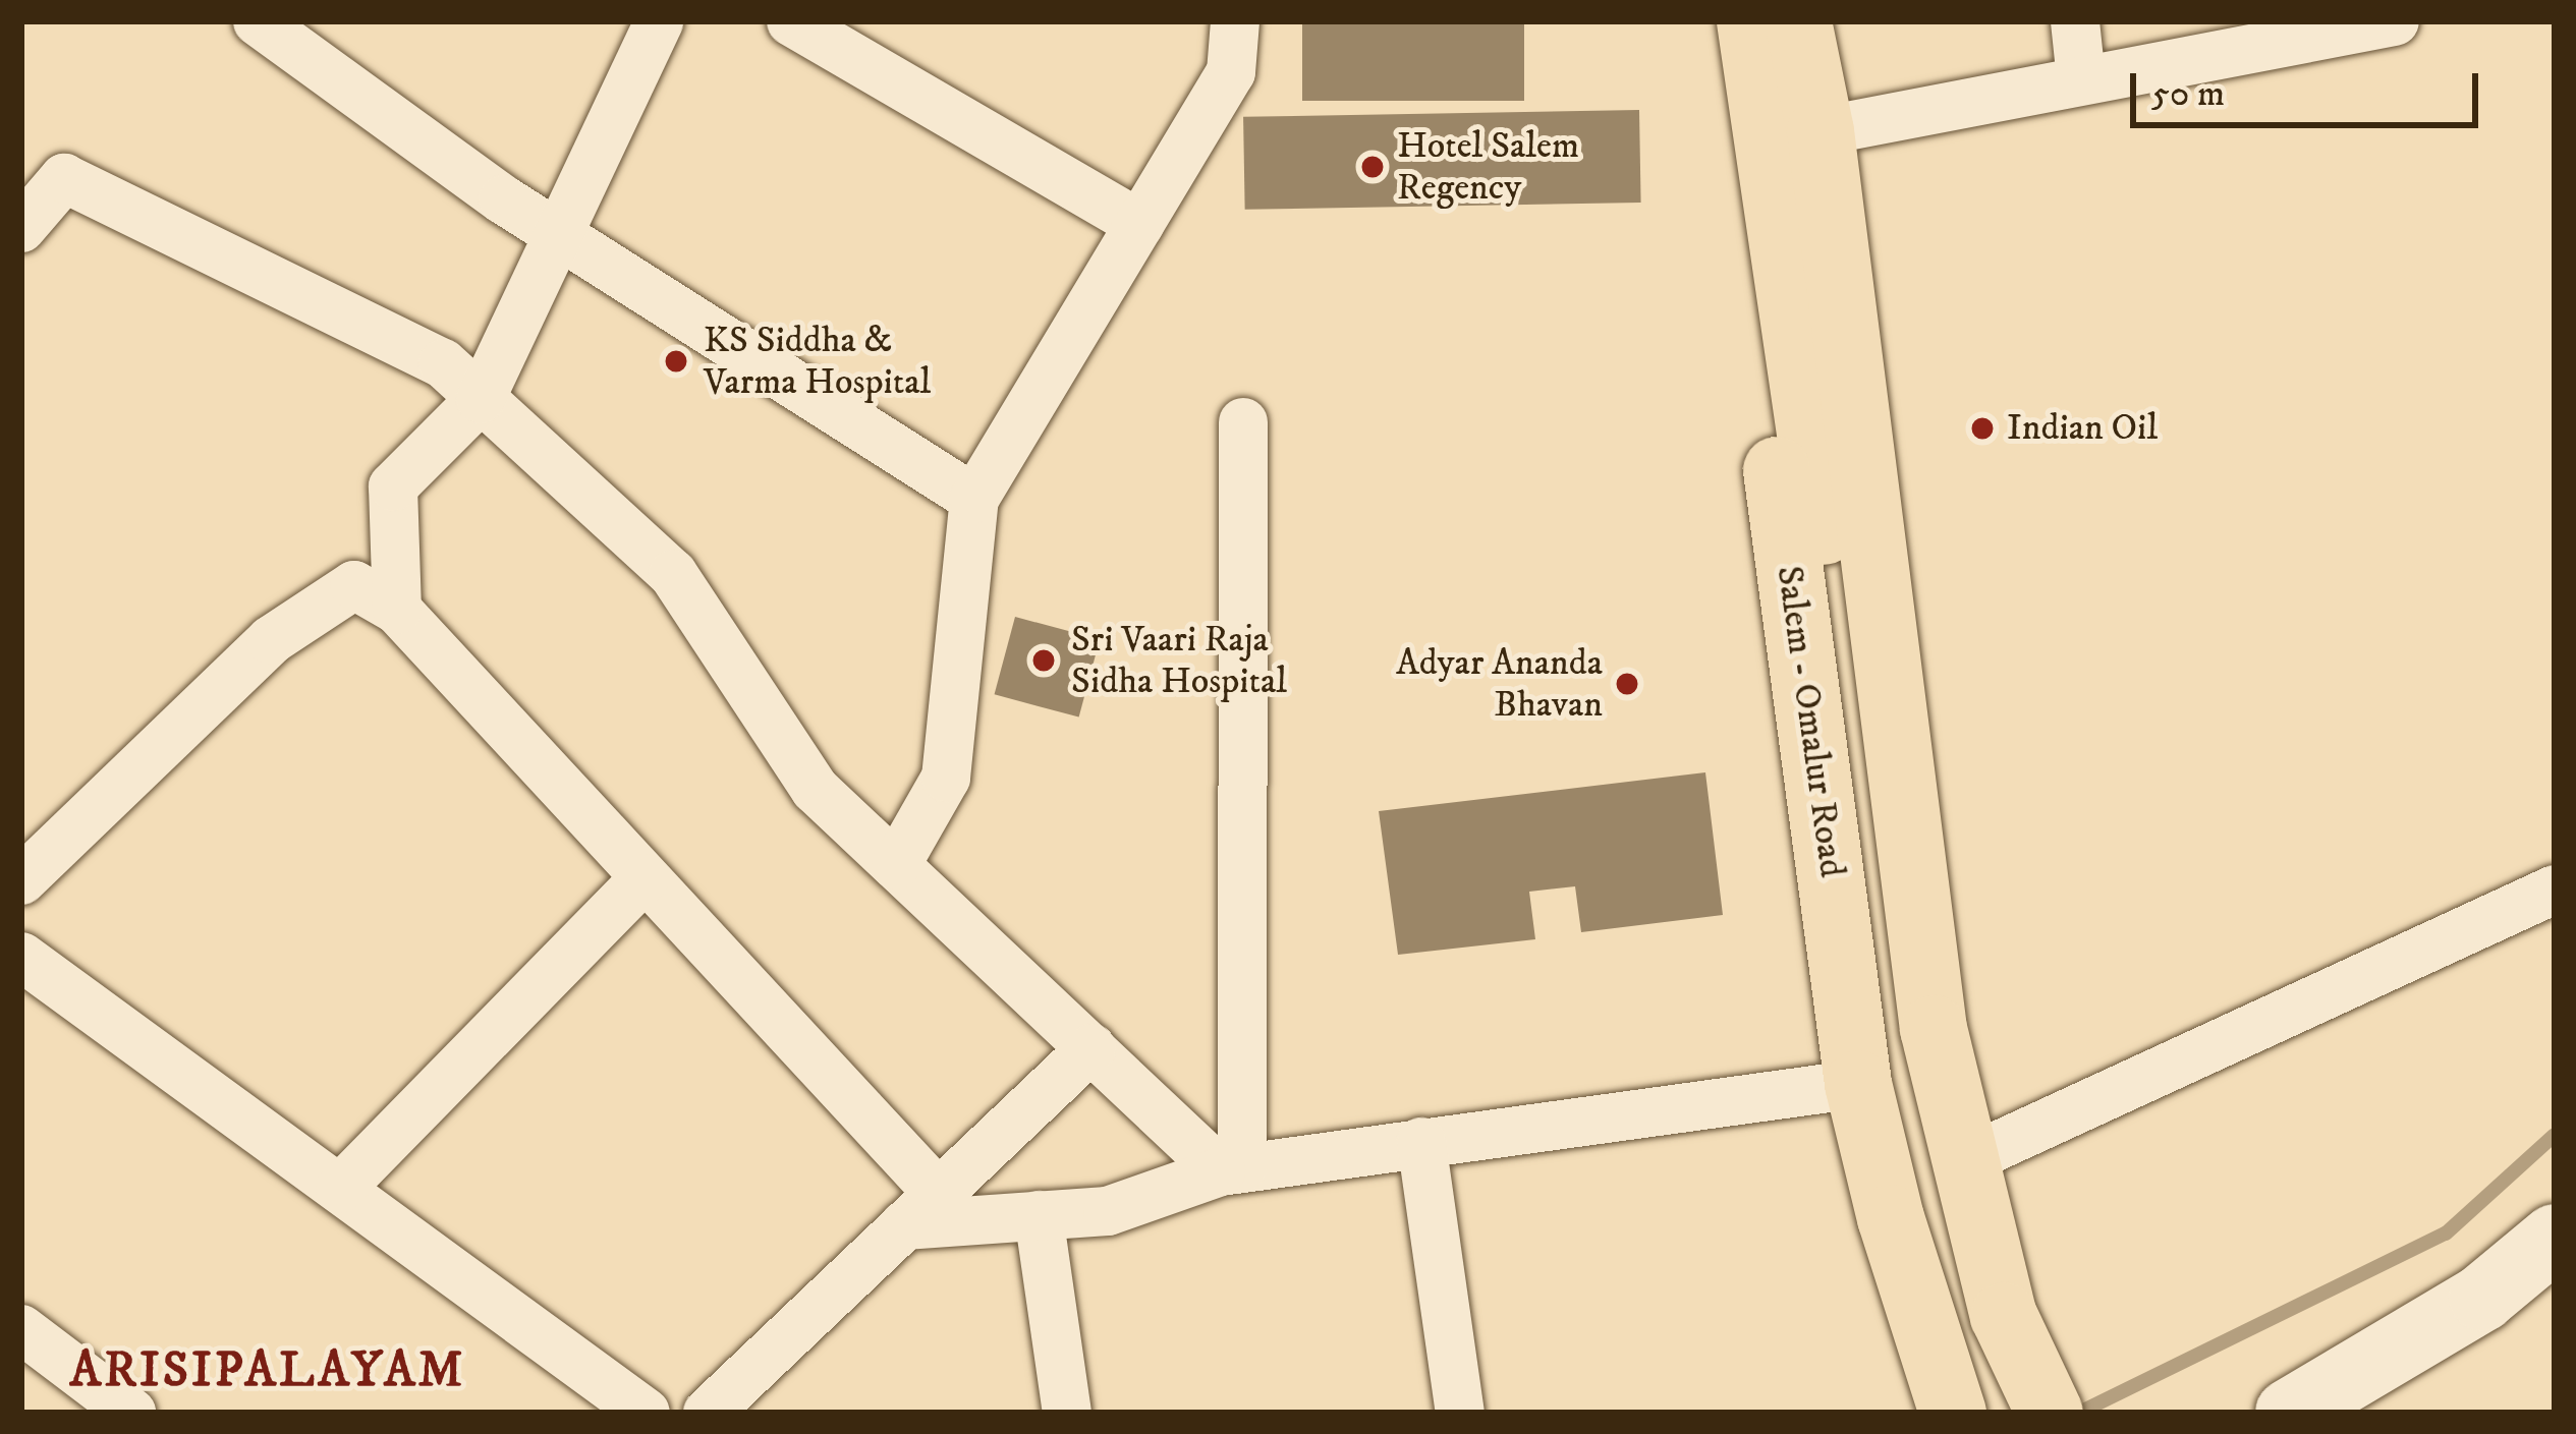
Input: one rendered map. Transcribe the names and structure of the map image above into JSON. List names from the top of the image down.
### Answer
{
  "streets": {
    "main road": ["Salem - Omalur Road"]
  },
  "districts": ["ARISIPALAYAM"],
  "places": [
    "Hotel Salem Regency",
    "KS Siddha & Varma Hospital",
    "Indian Oil",
    "Sri Vaari Raja Sidha Hospital",
    "Adyar Ananda Bhavan"
  ],
  "scale_bar": "50 m"
}
